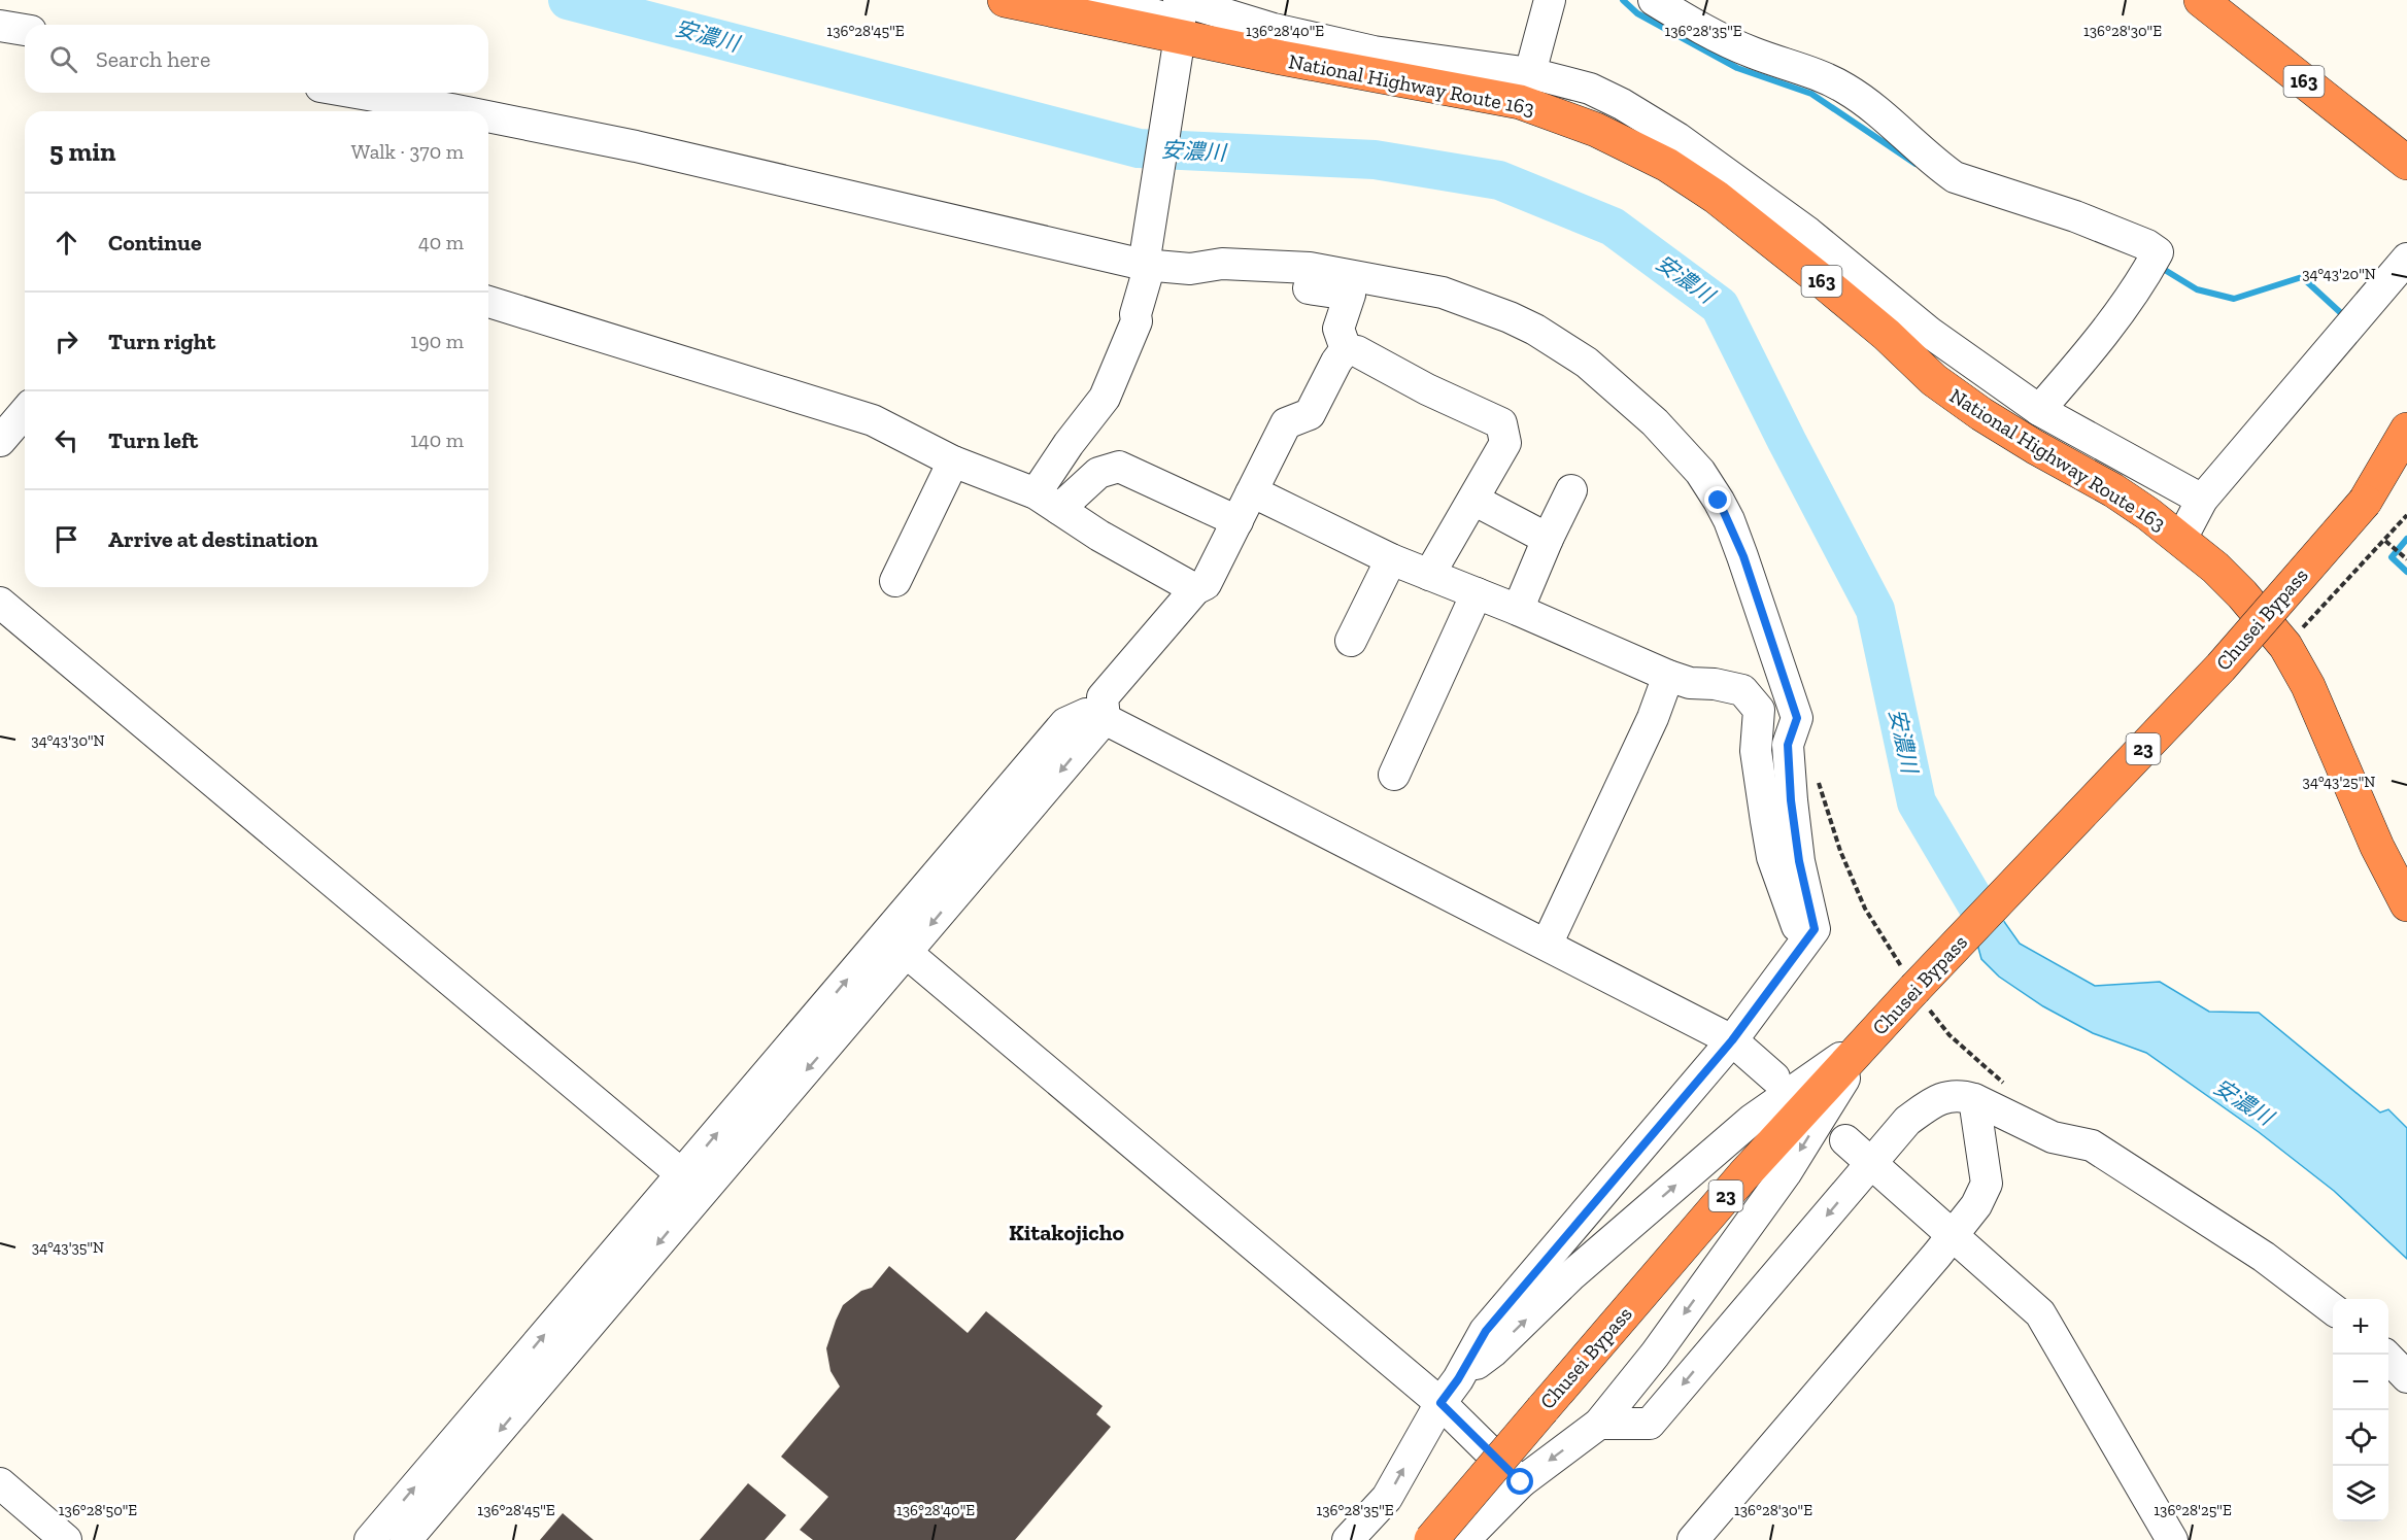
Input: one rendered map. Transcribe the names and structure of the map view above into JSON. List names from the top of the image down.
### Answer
{
  "streets": {
    "highway": [
      "163",
      "National Highway Route 163",
      "Chusei Bypass",
      "23"
    ]
  },
  "districts": ["Kitakojicho"],
  "water": ["安濃川"],
  "page": {
    "search": "Search here",
    "heading": ["5 min", "Walk · 370 m"],
    "list": [
      ["Continue", "40 m"],
      ["Turn right", "190 m"],
      ["Turn left", "140 m"],
      "Arrive at destination"
    ],
    "map_buttons": ["+", "−"]
  },
  "coordinates": [
    "136°28'45\"E",
    "136°28'40\"E",
    "136°28'35\"E",
    "136°28'30\"E",
    "34°43'20\"N",
    "34°43'30\"N",
    "34°43'25\"N",
    "34°43'35\"N",
    "136°28'50\"E",
    "136°28'25\"E"
  ]
}
